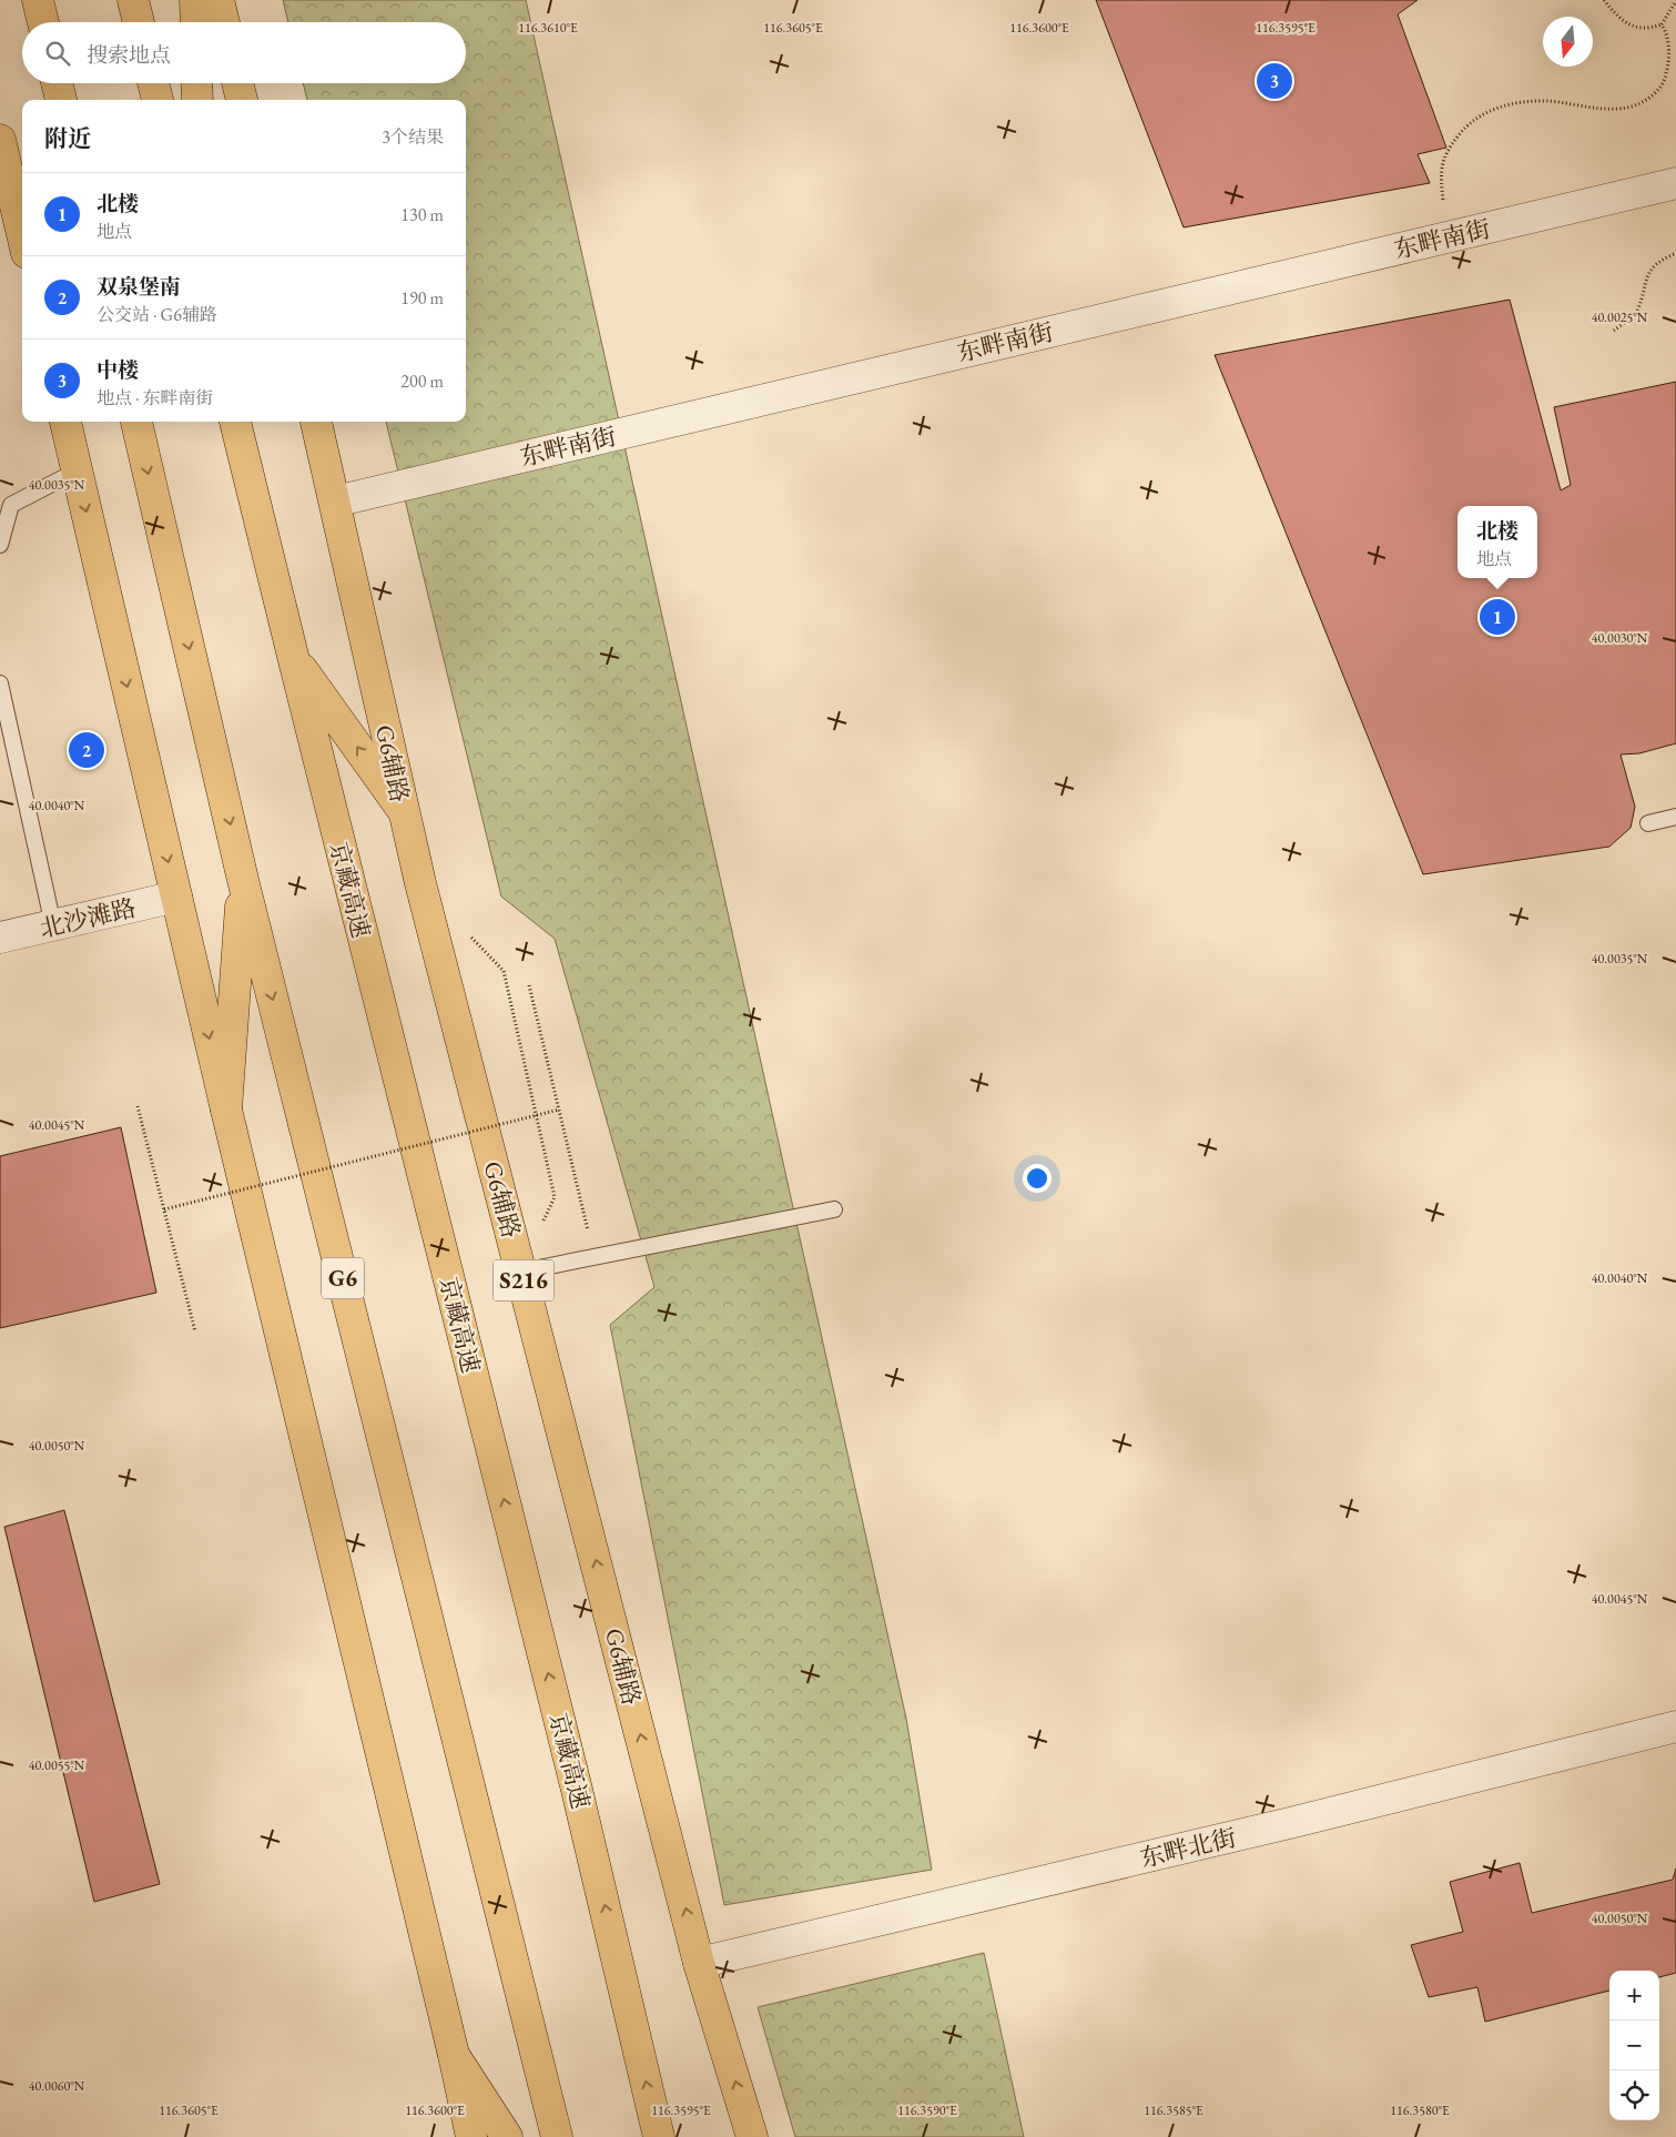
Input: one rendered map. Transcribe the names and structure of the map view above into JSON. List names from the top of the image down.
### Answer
{
  "streets": {
    "main road": [
      "G6辅路",
      "京藏高速",
      "G6",
      "S216"
    ],
    "street": ["东畔南街", "北沙滩路", "东畔北街"]
  },
  "crossings": [
    ["东畔南街", "G6辅路"],
    ["G6辅路", "东畔北街"]
  ],
  "north": "bottom",
  "page": {
    "search": "搜索地点",
    "pins": ["3", "1", "2"],
    "heading": ["附近", "3个结果"],
    "list": [
      {
        "mark": "1",
        "name": "北楼",
        "note": "地点",
        "value": "130 m"
      },
      {
        "mark": "2",
        "name": "双泉堡南",
        "note": "公交站 · G6辅路",
        "value": "190 m"
      },
      {
        "mark": "3",
        "name": "中楼",
        "note": "地点 · 东畔南街",
        "value": "200 m"
      }
    ],
    "popup": ["北楼", "地点"],
    "map_buttons": ["+", "−"]
  },
  "coordinates": [
    "116.3610°E",
    "116.3605°E",
    "116.3600°E",
    "116.3595°E",
    "40.0025°N",
    "40.0035°N",
    "40.0030°N",
    "40.0040°N",
    "40.0045°N",
    "40.0050°N",
    "40.0055°N",
    "40.0060°N",
    "116.3590°E",
    "116.3585°E",
    "116.3580°E"
  ]
}
